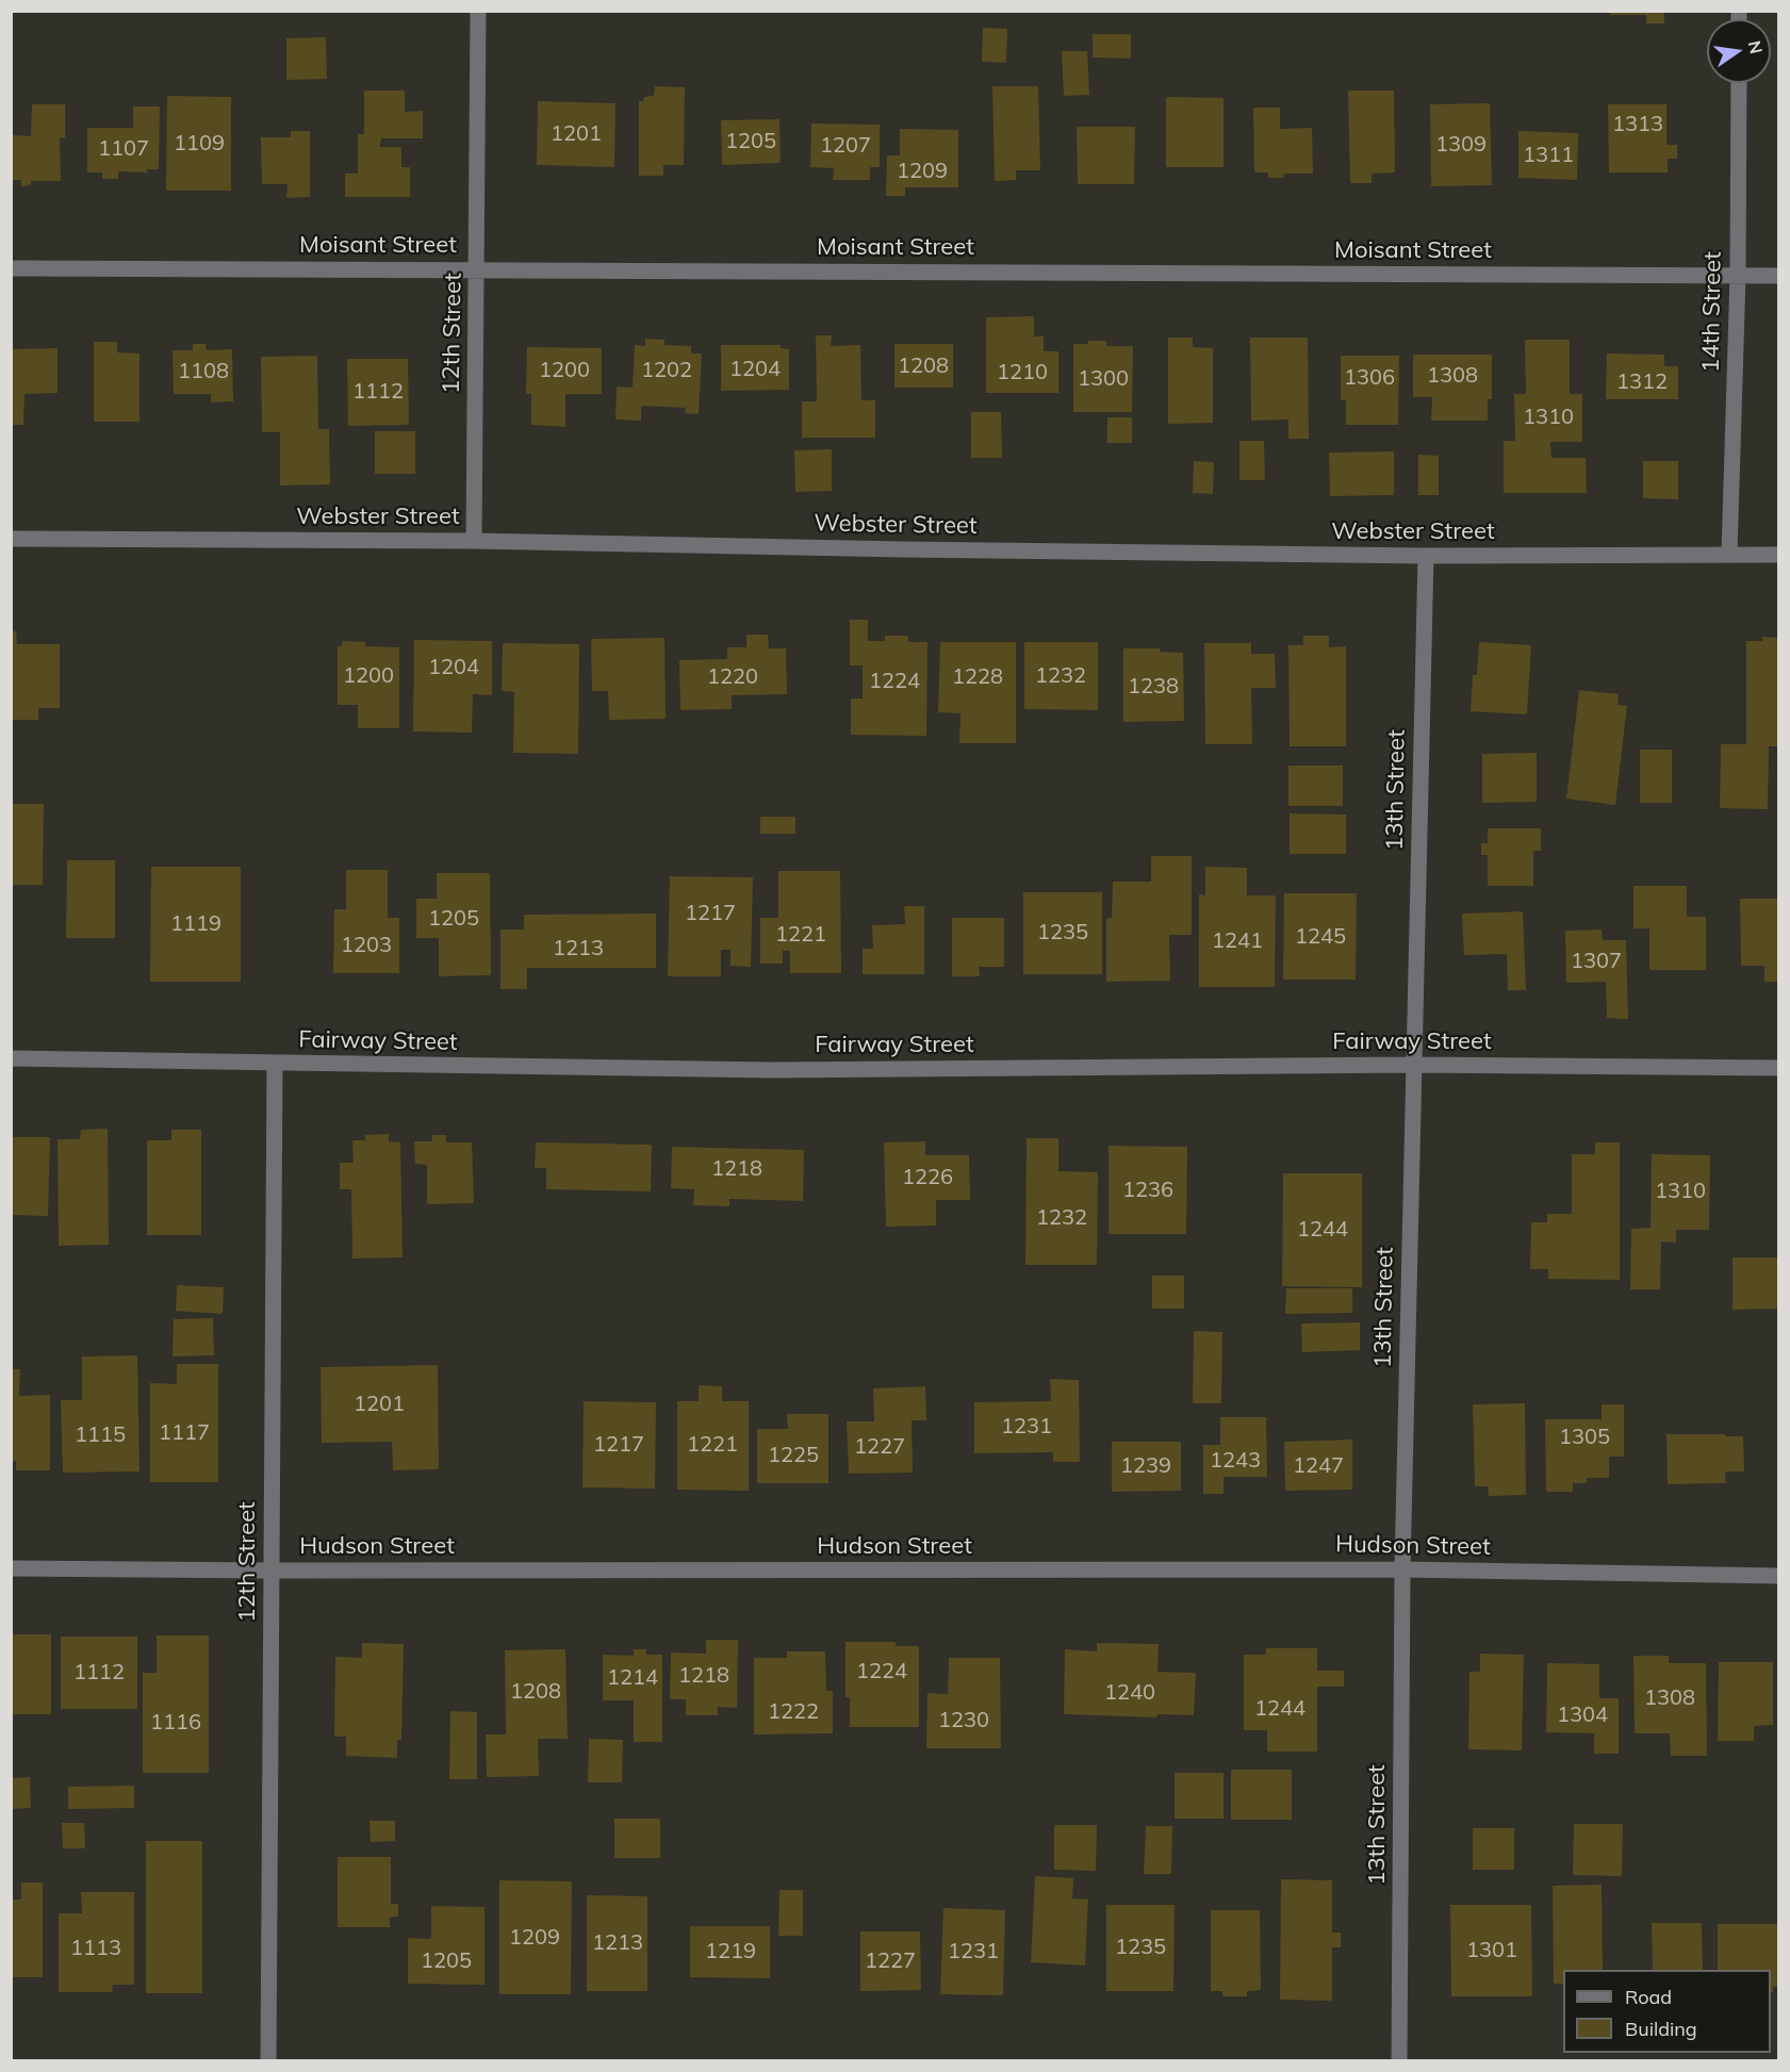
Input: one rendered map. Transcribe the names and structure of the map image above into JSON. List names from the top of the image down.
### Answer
{
  "streets": {
    "street": [
      "Moisant Street",
      "14th Street",
      "12th Street",
      "Webster Street",
      "13th Street",
      "Fairway Street",
      "Hudson Street"
    ]
  },
  "crossings": [
    ["Moisant Street", "14th Street"],
    ["Moisant Street", "12th Street"],
    ["14th Street", "Webster Street"],
    ["12th Street", "Webster Street"],
    ["12th Street", "Fairway Street"],
    ["12th Street", "Hudson Street"],
    ["Webster Street", "13th Street"],
    ["13th Street", "Fairway Street"],
    ["13th Street", "Hudson Street"]
  ],
  "house_numbers": [
    "1313",
    "1201",
    "1205",
    "1109",
    "1309",
    "1207",
    "1107",
    "1311",
    "1209",
    "1208",
    "1204",
    "1200",
    "1202",
    "1108",
    "1210",
    "1308",
    "1306",
    "1300",
    "1312",
    "1112",
    "1310",
    "1204",
    "1200",
    "1232",
    "1220",
    "1228",
    "1224",
    "1238",
    "1217",
    "1205",
    "1119",
    "1235",
    "1221",
    "1245",
    "1241",
    "1203",
    "1213",
    "1307",
    "1218",
    "1226",
    "1236",
    "1310",
    "1232",
    "1244",
    "1201",
    "1231",
    "1117",
    "1115",
    "1305",
    "1217",
    "1221",
    "1227",
    "1225",
    "1243",
    "1239",
    "1247",
    "1224",
    "1112",
    "1218",
    "1214",
    "1208",
    "1240",
    "1308",
    "1244",
    "1222",
    "1304",
    "1230",
    "1116",
    "1209",
    "1213",
    "1235",
    "1113",
    "1301",
    "1219",
    "1231",
    "1205",
    "1227"
  ],
  "legend": ["Road", "Building"],
  "north": "right"
}
